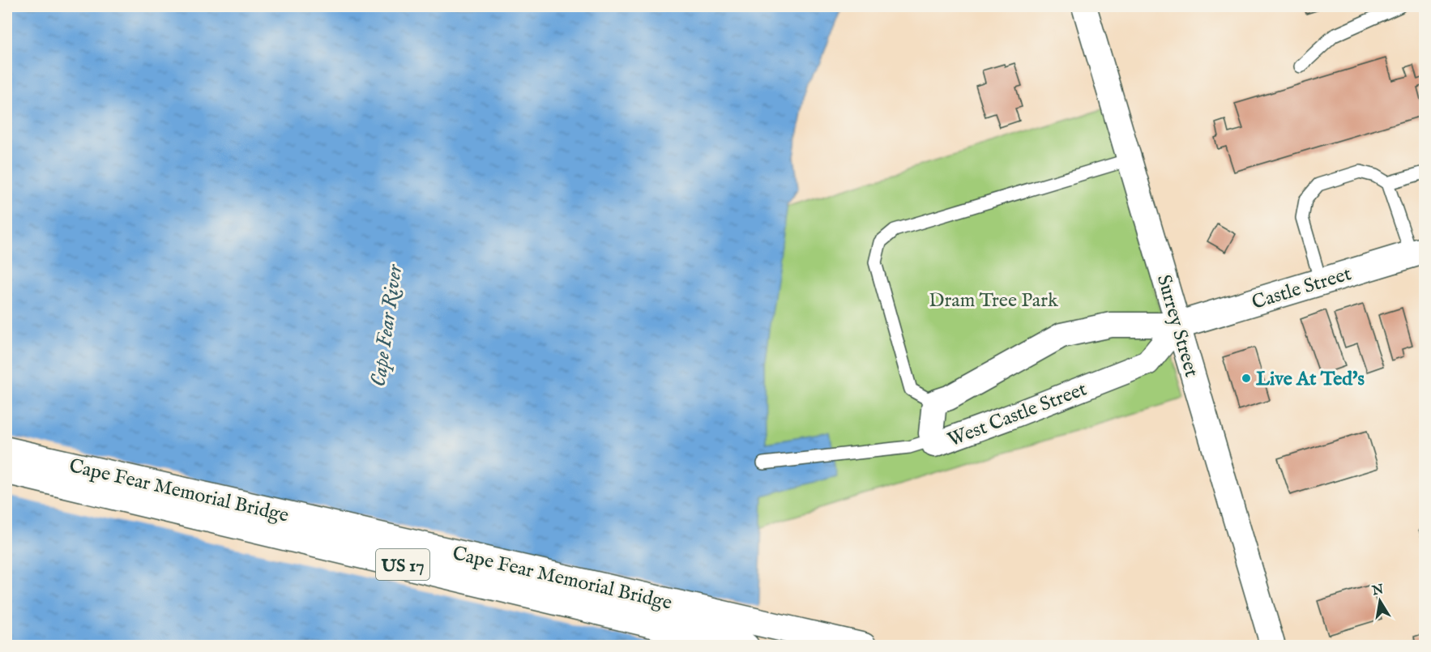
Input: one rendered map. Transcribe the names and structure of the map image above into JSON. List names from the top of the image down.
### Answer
{
  "streets": {
    "main road": ["Castle Street", "Cape Fear Memorial Bridge", "US 17"],
    "street": ["Surrey Street", "West Castle Street"]
  },
  "crossings": [
    ["Castle Street", "Surrey Street"],
    ["Castle Street", "West Castle Street"],
    ["Surrey Street", "West Castle Street"]
  ],
  "water": ["Cape Fear River"],
  "parks": ["Dram Tree Park"],
  "places": ["Live At Ted's"],
  "north": "top"
}
